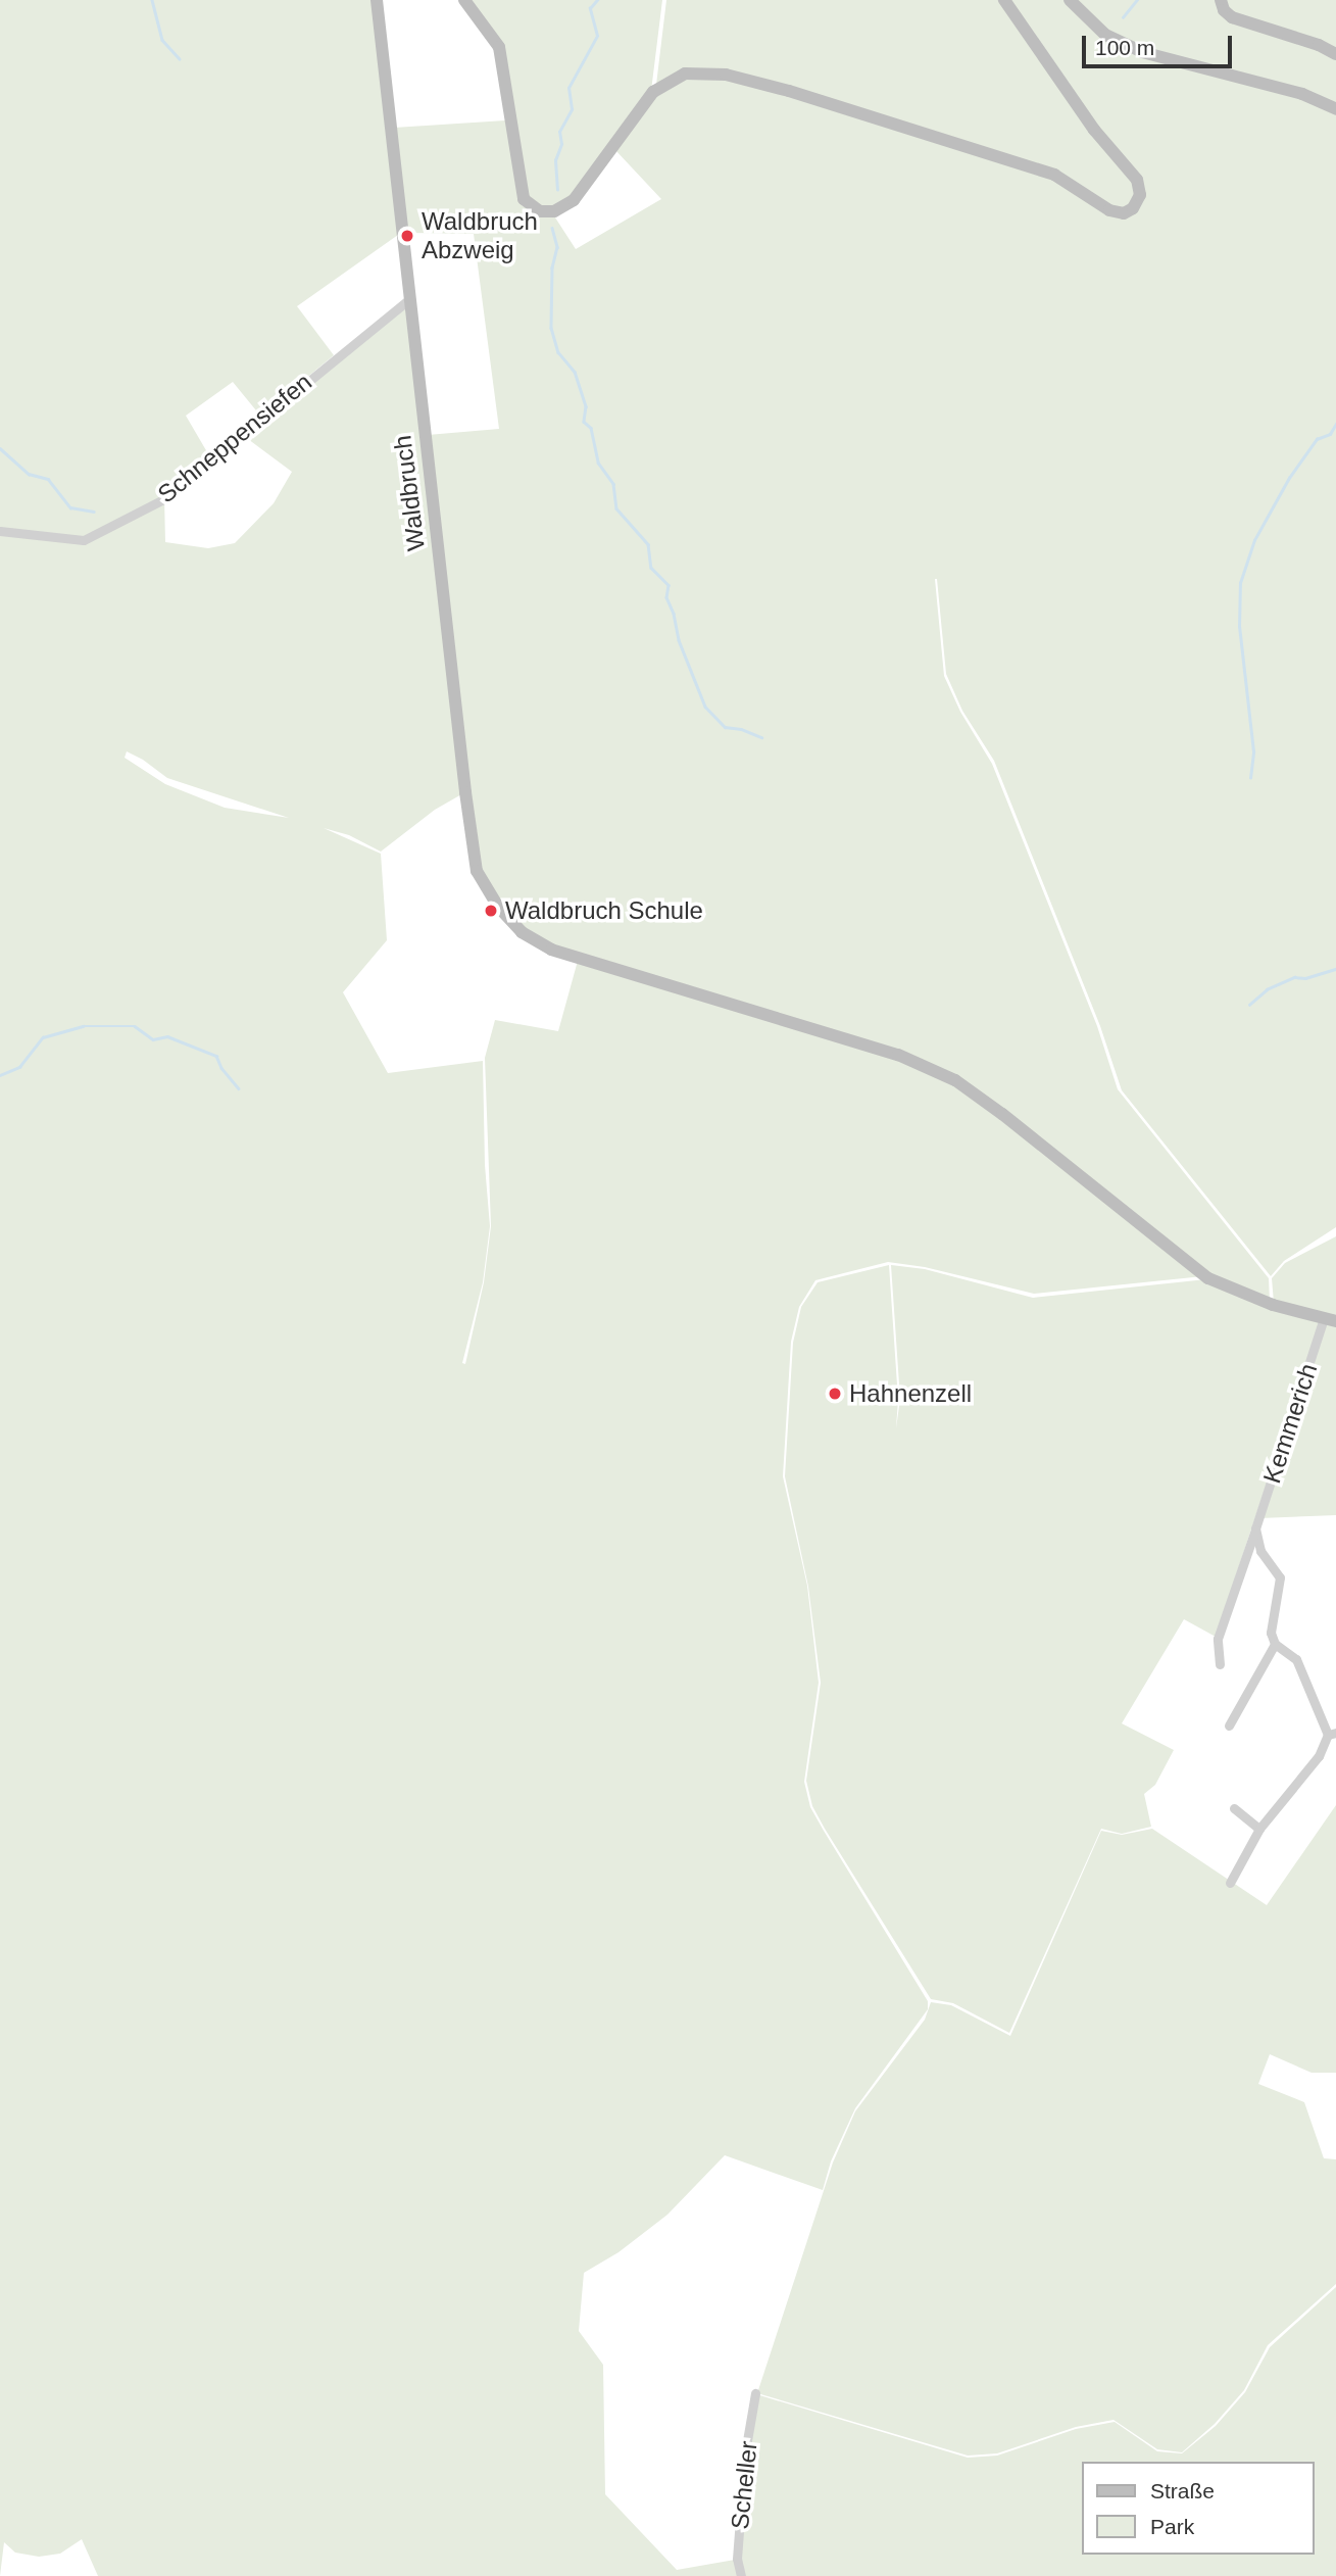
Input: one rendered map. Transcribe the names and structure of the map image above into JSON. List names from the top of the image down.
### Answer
{
  "streets": {
    "street": [
      "Schneppensiefen",
      "Waldbruch",
      "Kemmerich",
      "Scheller"
    ]
  },
  "crossings": [
    ["Schneppensiefen", "Waldbruch"],
    ["Waldbruch", "Kemmerich"]
  ],
  "places": ["Waldbruch Abzweig", "Waldbruch Schule", "Hahnenzell"],
  "legend": ["Straße", "Park"],
  "scale_bar": "100 m"
}
